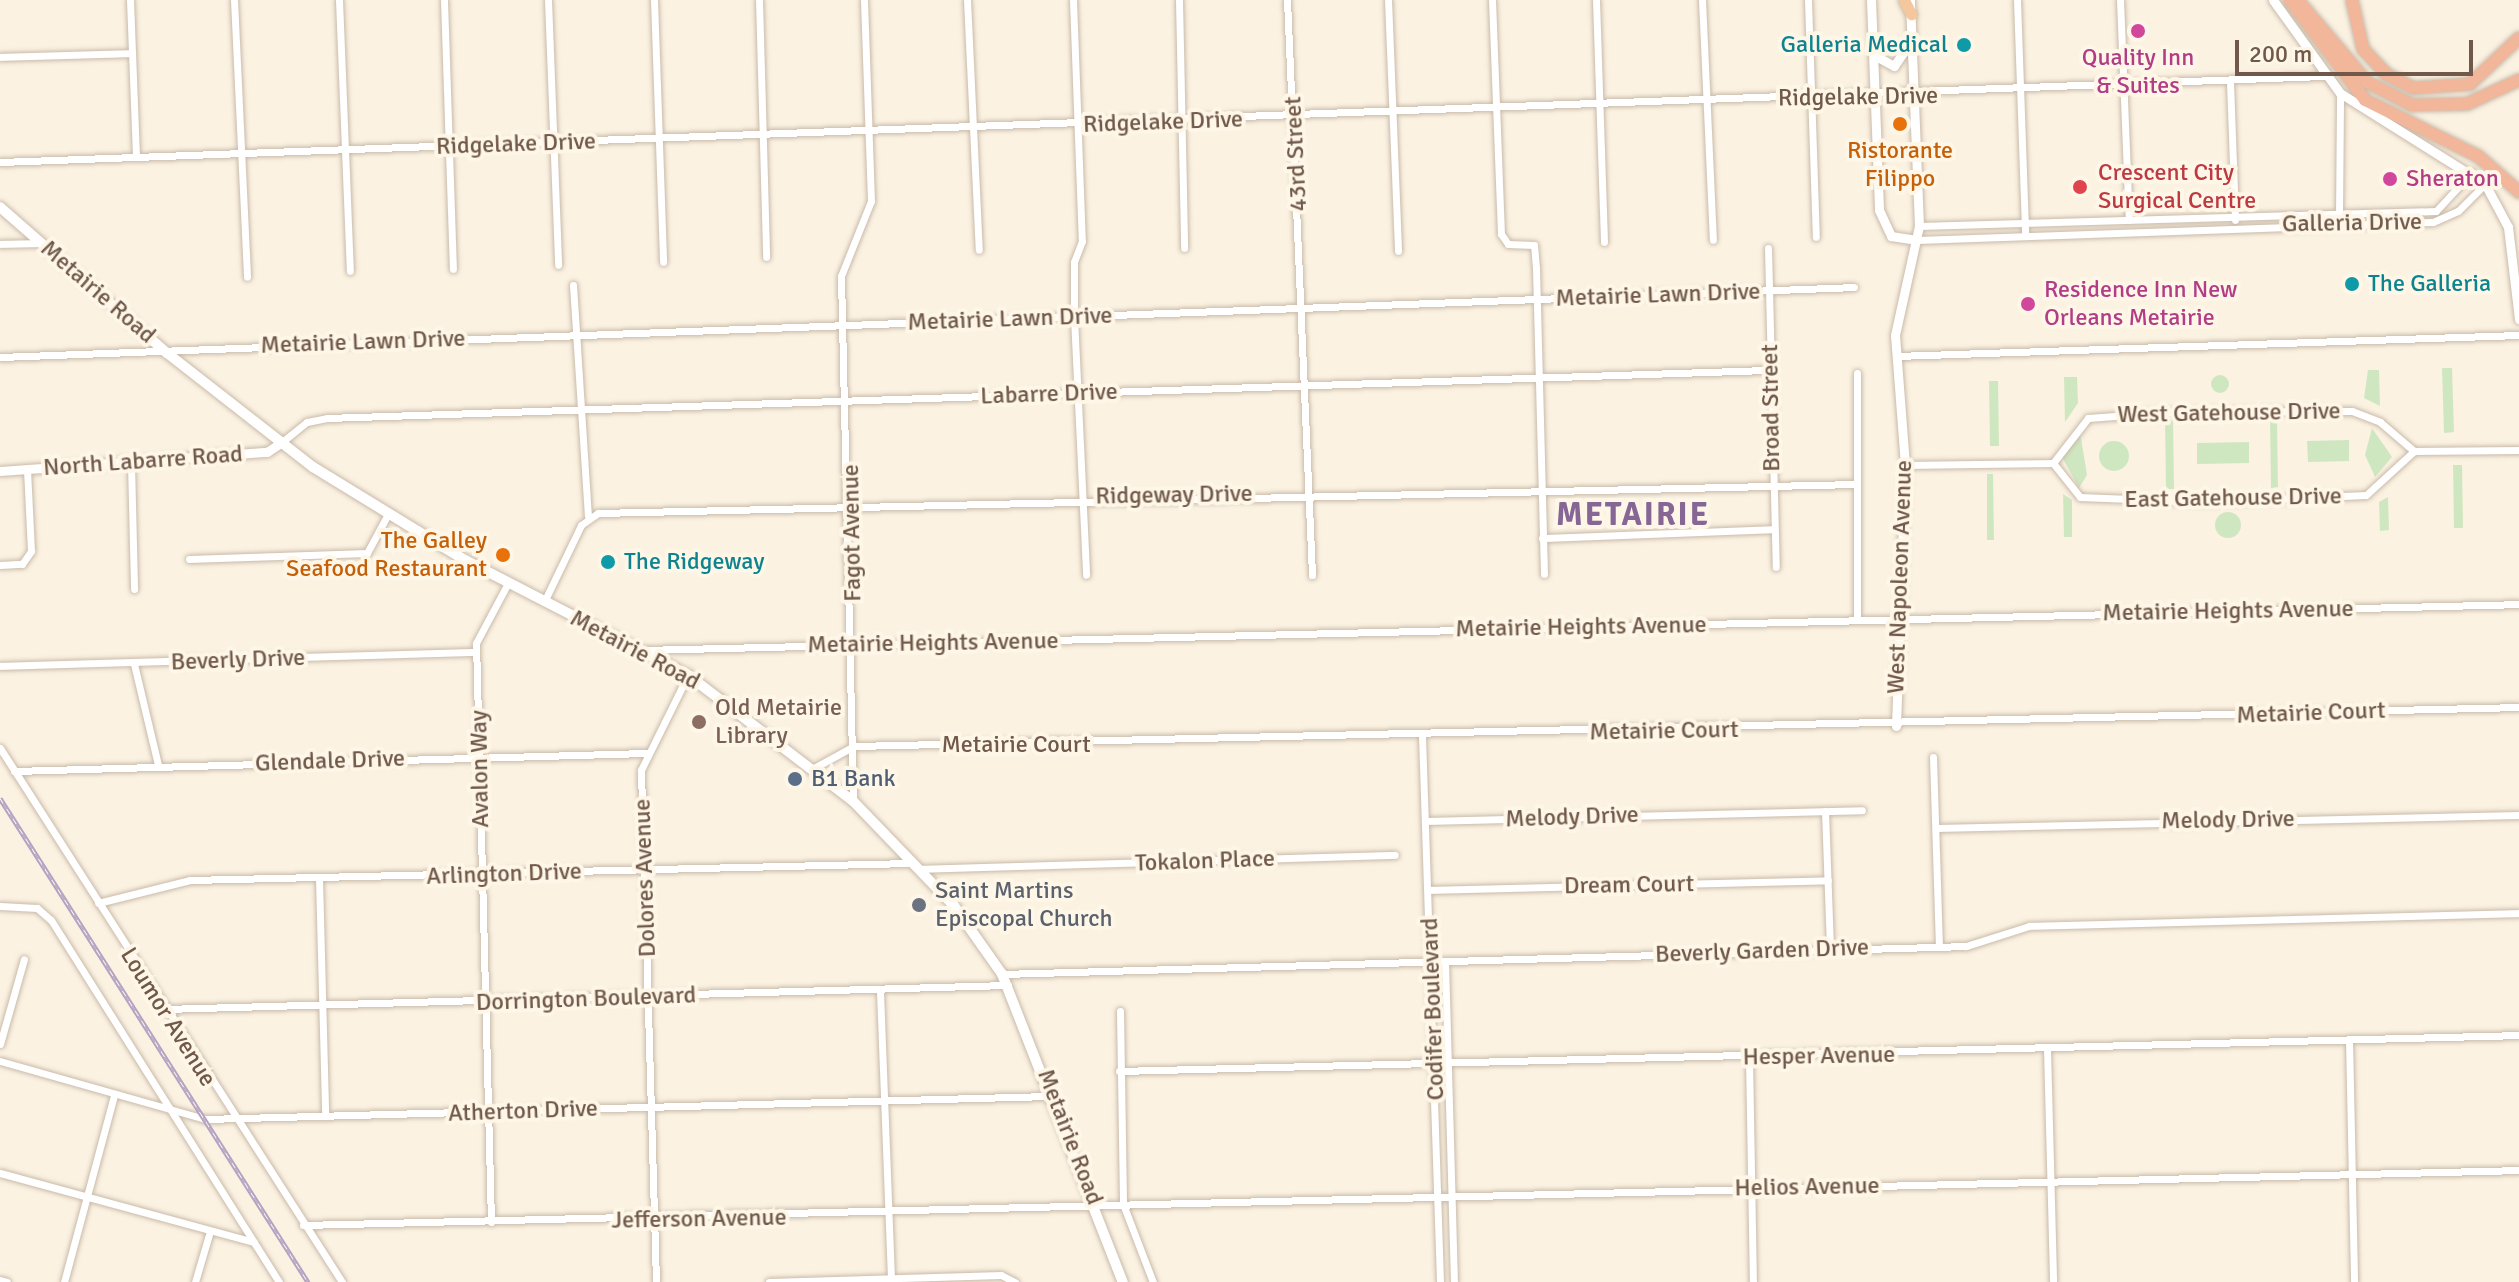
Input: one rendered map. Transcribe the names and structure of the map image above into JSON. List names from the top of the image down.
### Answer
{
  "streets": {
    "main road": ["Metairie Road"],
    "street": [
      "Ridgelake Drive",
      "43rd Street",
      "Galleria Drive",
      "Metairie Lawn Drive",
      "Labarre Drive",
      "Broad Street",
      "West Gatehouse Drive",
      "North Labarre Road",
      "Ridgeway Drive",
      "East Gatehouse Drive",
      "Fagot Avenue",
      "West Napoleon Avenue",
      "Metairie Heights Avenue",
      "Beverly Drive",
      "Metairie Court",
      "Glendale Drive",
      "Avalon Way",
      "Melody Drive",
      "Tokalon Place",
      "Arlington Drive",
      "Dolores Avenue",
      "Dream Court",
      "Beverly Garden Drive",
      "Dorrington Boulevard",
      "Codifer Boulevard",
      "Loumor Avenue",
      "Hesper Avenue",
      "Atherton Drive",
      "Helios Avenue",
      "Jefferson Avenue"
    ]
  },
  "crossings": [
    ["Ridgelake Drive", "43rd Street"],
    ["Ridgelake Drive", "Fagot Avenue"],
    ["Ridgelake Drive", "West Napoleon Avenue"],
    ["43rd Street", "Metairie Lawn Drive"],
    ["43rd Street", "Labarre Drive"],
    ["43rd Street", "Ridgeway Drive"],
    ["Galleria Drive", "West Napoleon Avenue"],
    ["Metairie Road", "Metairie Lawn Drive"],
    ["Metairie Road", "Labarre Drive"],
    ["Metairie Road", "North Labarre Road"],
    ["Metairie Road", "Fagot Avenue"],
    ["Metairie Road", "Metairie Heights Avenue"],
    ["Metairie Road", "Metairie Court"],
    ["Metairie Road", "Tokalon Place"],
    ["Metairie Road", "Arlington Drive"],
    ["Metairie Road", "Beverly Garden Drive"],
    ["Metairie Road", "Dorrington Boulevard"],
    ["Metairie Road", "Atherton Drive"],
    ["Metairie Road", "Helios Avenue"],
    ["Metairie Road", "Jefferson Avenue"],
    ["Metairie Lawn Drive", "Broad Street"],
    ["Metairie Lawn Drive", "Fagot Avenue"],
    ["Labarre Drive", "Broad Street"],
    ["Labarre Drive", "North Labarre Road"],
    ["Labarre Drive", "Fagot Avenue"],
    ["Broad Street", "Ridgeway Drive"],
    ["West Gatehouse Drive", "East Gatehouse Drive"],
    ["Ridgeway Drive", "Fagot Avenue"],
    ["Fagot Avenue", "Metairie Heights Avenue"],
    ["Fagot Avenue", "Metairie Court"],
    ["West Napoleon Avenue", "Metairie Heights Avenue"],
    ["West Napoleon Avenue", "Metairie Court"],
    ["Beverly Drive", "Avalon Way"],
    ["Metairie Court", "Codifer Boulevard"],
    ["Glendale Drive", "Avalon Way"],
    ["Glendale Drive", "Dolores Avenue"],
    ["Glendale Drive", "Loumor Avenue"],
    ["Avalon Way", "Arlington Drive"],
    ["Avalon Way", "Dorrington Boulevard"],
    ["Avalon Way", "Atherton Drive"],
    ["Avalon Way", "Jefferson Avenue"],
    ["Melody Drive", "Codifer Boulevard"],
    ["Tokalon Place", "Arlington Drive"],
    ["Arlington Drive", "Dolores Avenue"],
    ["Arlington Drive", "Loumor Avenue"],
    ["Dolores Avenue", "Dorrington Boulevard"],
    ["Dolores Avenue", "Atherton Drive"],
    ["Dolores Avenue", "Jefferson Avenue"],
    ["Dream Court", "Codifer Boulevard"],
    ["Beverly Garden Drive", "Codifer Boulevard"],
    ["Dorrington Boulevard", "Loumor Avenue"],
    ["Codifer Boulevard", "Hesper Avenue"],
    ["Codifer Boulevard", "Helios Avenue"],
    ["Loumor Avenue", "Atherton Drive"],
    ["Loumor Avenue", "Jefferson Avenue"],
    ["Helios Avenue", "Jefferson Avenue"]
  ],
  "districts": ["METAIRIE"],
  "places": [
    "Quality Inn & Suites",
    "Galleria Medical",
    "Ristorante Filippo",
    "Sheraton",
    "Crescent City Surgical Centre",
    "The Galleria",
    "Residence Inn New Orleans Metairie",
    "The Galley Seafood Restaurant",
    "The Ridgeway",
    "Old Metairie Library",
    "B1 Bank",
    "Saint Martins Episcopal Church"
  ],
  "scale_bar": "200 m"
}
